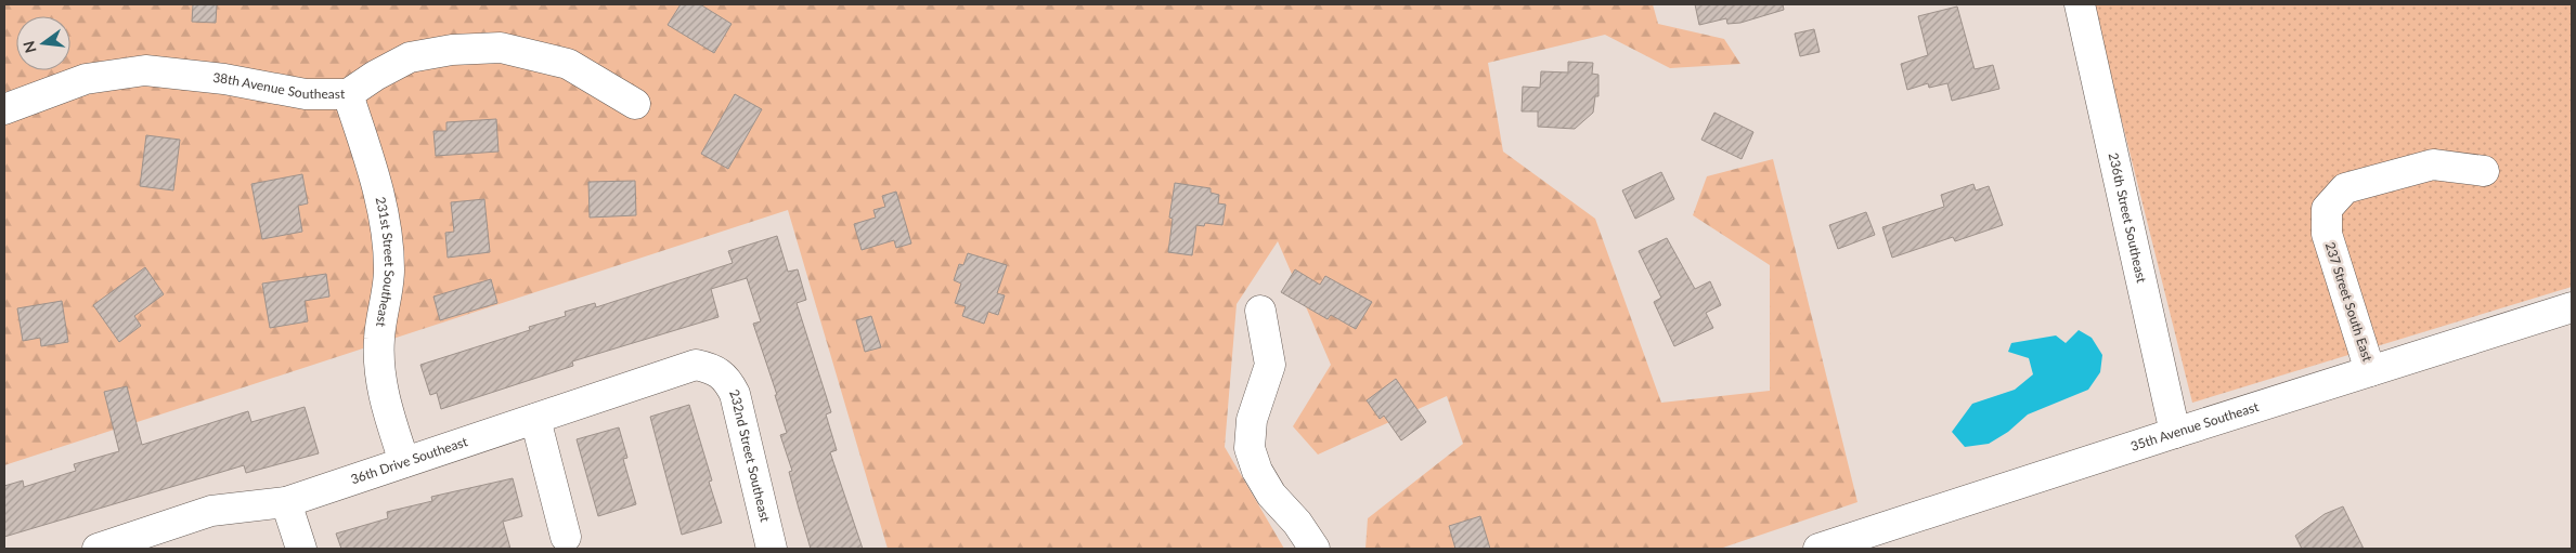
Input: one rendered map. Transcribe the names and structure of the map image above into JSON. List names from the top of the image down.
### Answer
{
  "streets": {
    "street": [
      "38th Avenue Southeast",
      "236th Street Southeast",
      "231st Street Southeast",
      "237 Street South East",
      "35th Avenue Southeast",
      "232nd Street Southeast",
      "36th Drive Southeast"
    ]
  },
  "crossings": [
    ["38th Avenue Southeast", "231st Street Southeast"],
    ["236th Street Southeast", "35th Avenue Southeast"],
    ["231st Street Southeast", "36th Drive Southeast"],
    ["237 Street South East", "35th Avenue Southeast"],
    ["232nd Street Southeast", "36th Drive Southeast"]
  ],
  "north": "left"
}
